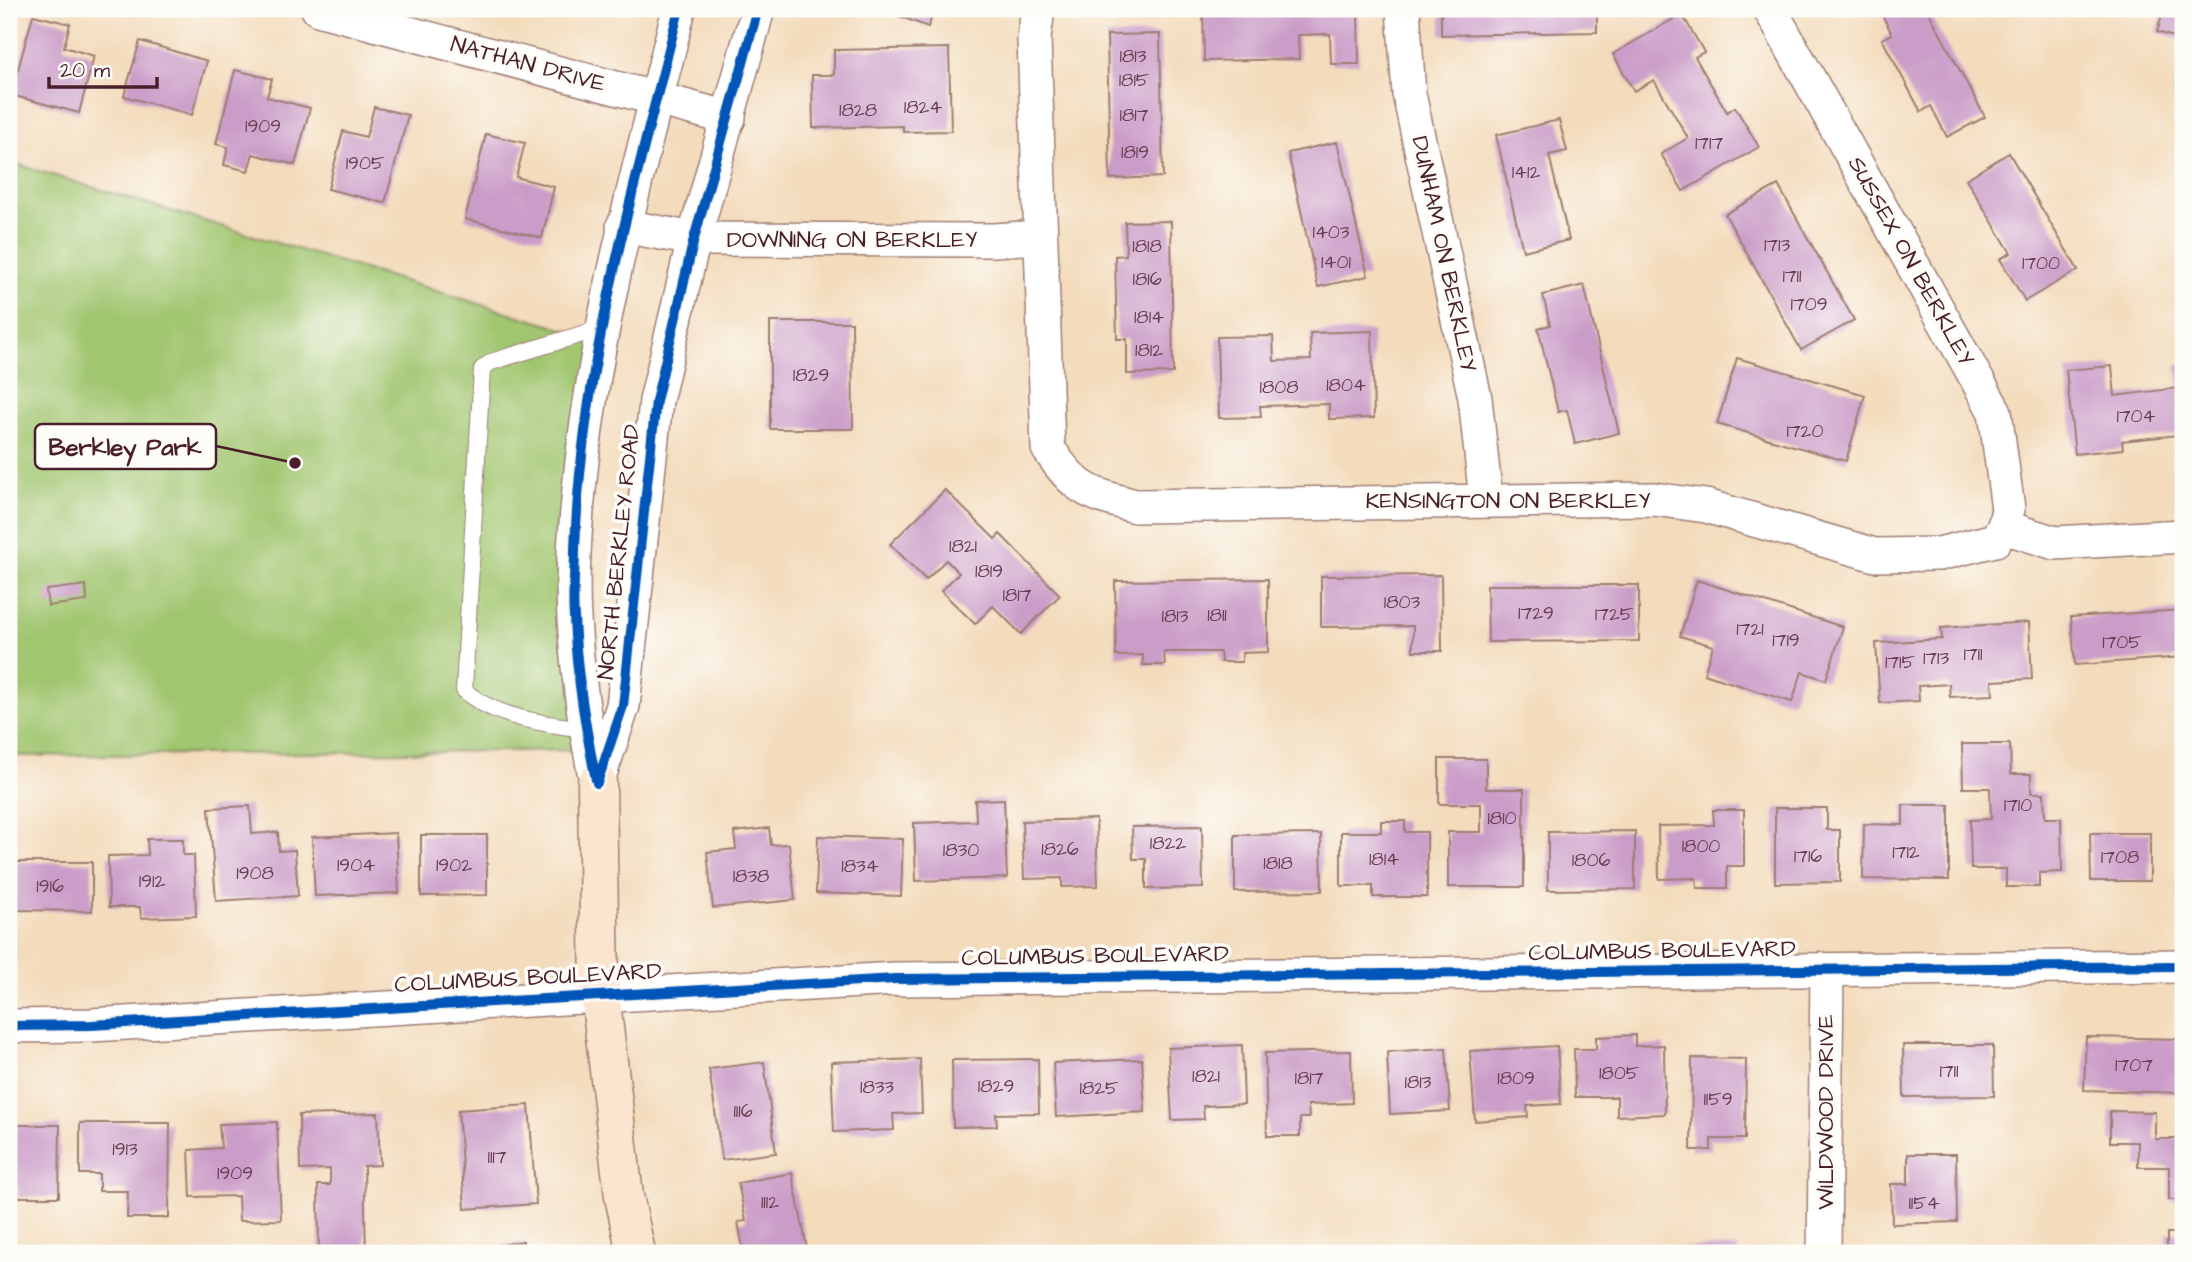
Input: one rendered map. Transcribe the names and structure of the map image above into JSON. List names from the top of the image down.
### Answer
{
  "streets": {
    "street": [
      "NATHAN DRIVE",
      "DOWNING ON BERKLEY",
      "DUNHAM ON BERKLEY",
      "SUSSEX ON BERKLEY",
      "KENSINGTON ON BERKLEY",
      "NORTH BERKLEY ROAD",
      "COLUMBUS BOULEVARD",
      "WILDWOOD DRIVE"
    ]
  },
  "crossings": [
    ["NATHAN DRIVE", "NORTH BERKLEY ROAD"],
    ["DOWNING ON BERKLEY", "KENSINGTON ON BERKLEY"],
    ["DOWNING ON BERKLEY", "NORTH BERKLEY ROAD"],
    ["DUNHAM ON BERKLEY", "KENSINGTON ON BERKLEY"],
    ["SUSSEX ON BERKLEY", "KENSINGTON ON BERKLEY"],
    ["NORTH BERKLEY ROAD", "COLUMBUS BOULEVARD"],
    ["COLUMBUS BOULEVARD", "WILDWOOD DRIVE"]
  ],
  "places": ["Berkley Park"],
  "house_numbers": [
    "1813",
    "1815",
    "1824",
    "1828",
    "1817",
    "1909",
    "1717",
    "1819",
    "1905",
    "1412",
    "1403",
    "1713",
    "1818",
    "1401",
    "1700",
    "1711",
    "1816",
    "1709",
    "1814",
    "1812",
    "1829",
    "1804",
    "1808",
    "1704",
    "1720",
    "1821",
    "1819",
    "1817",
    "1803",
    "1729",
    "1725",
    "1811",
    "1813",
    "1721",
    "1719",
    "1705",
    "1711",
    "1713",
    "1715",
    "1710",
    "1810",
    "1822",
    "1800",
    "1826",
    "1830",
    "1712",
    "1716",
    "1708",
    "1814",
    "1806",
    "1818",
    "1904",
    "1902",
    "1834",
    "1908",
    "1838",
    "1912",
    "1916",
    "1707",
    "1711",
    "1805",
    "1821",
    "1817",
    "1809",
    "1813",
    "1829",
    "1833",
    "1825",
    "1159",
    "1116",
    "1913",
    "1117",
    "1909",
    "1112",
    "1154"
  ],
  "scale_bar": "20 m"
}
